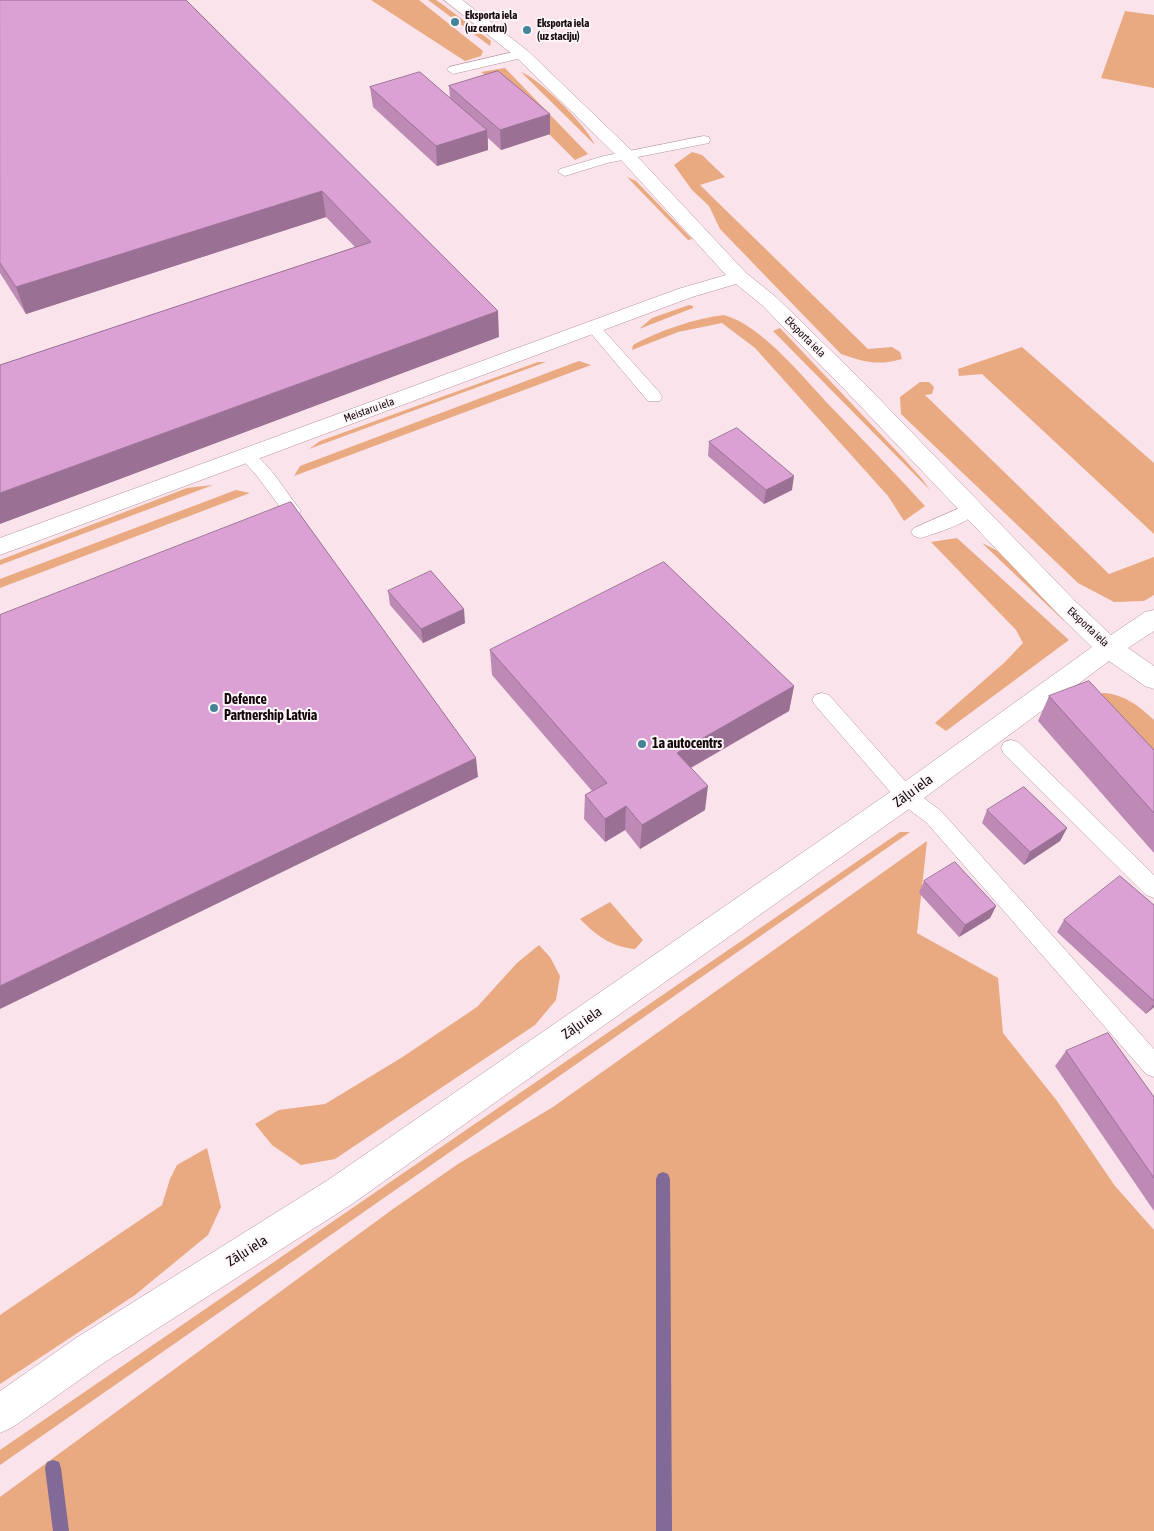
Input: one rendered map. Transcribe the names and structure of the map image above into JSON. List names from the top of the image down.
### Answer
{
  "streets": {
    "street": ["Eksporta iela", "Meistaru iela", "Zāļu iela"]
  },
  "crossings": [
    ["Eksporta iela", "Meistaru iela"],
    ["Eksporta iela", "Zāļu iela"]
  ],
  "places": [
    "Eksporta iela (uz centru)",
    "Eksporta iela (uz staciju)",
    "Defence Partnership Latvia",
    "1a autocentrs"
  ]
}
